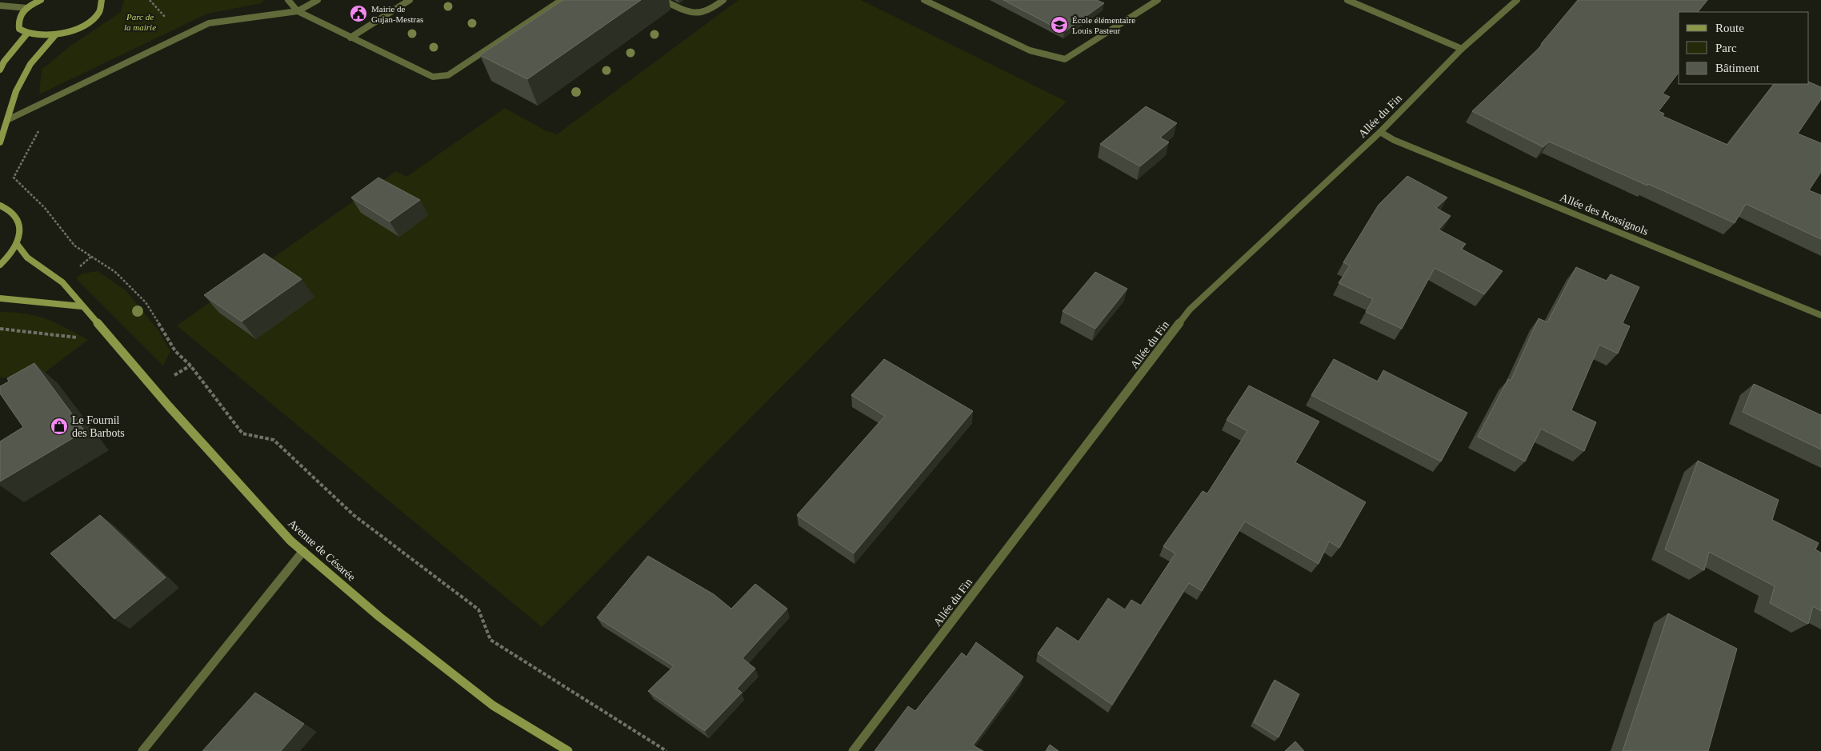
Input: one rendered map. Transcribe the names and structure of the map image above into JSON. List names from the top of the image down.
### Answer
{
  "streets": {
    "street": ["Allée du Fin", "Allée des Rossignols", "Avenue de Césarée"]
  },
  "crossings": [
    ["Allée du Fin", "Allée des Rossignols"]
  ],
  "parks": ["Parc de la mairie"],
  "places": {
    "public building": ["Mairie de Gujan-Mestras"],
    "school or university": ["École élémentaire Louis Pasteur"],
    "shop": ["Le Fournil des Barbots"]
  },
  "legend": ["Route", "Parc", "Bâtiment"]
}
